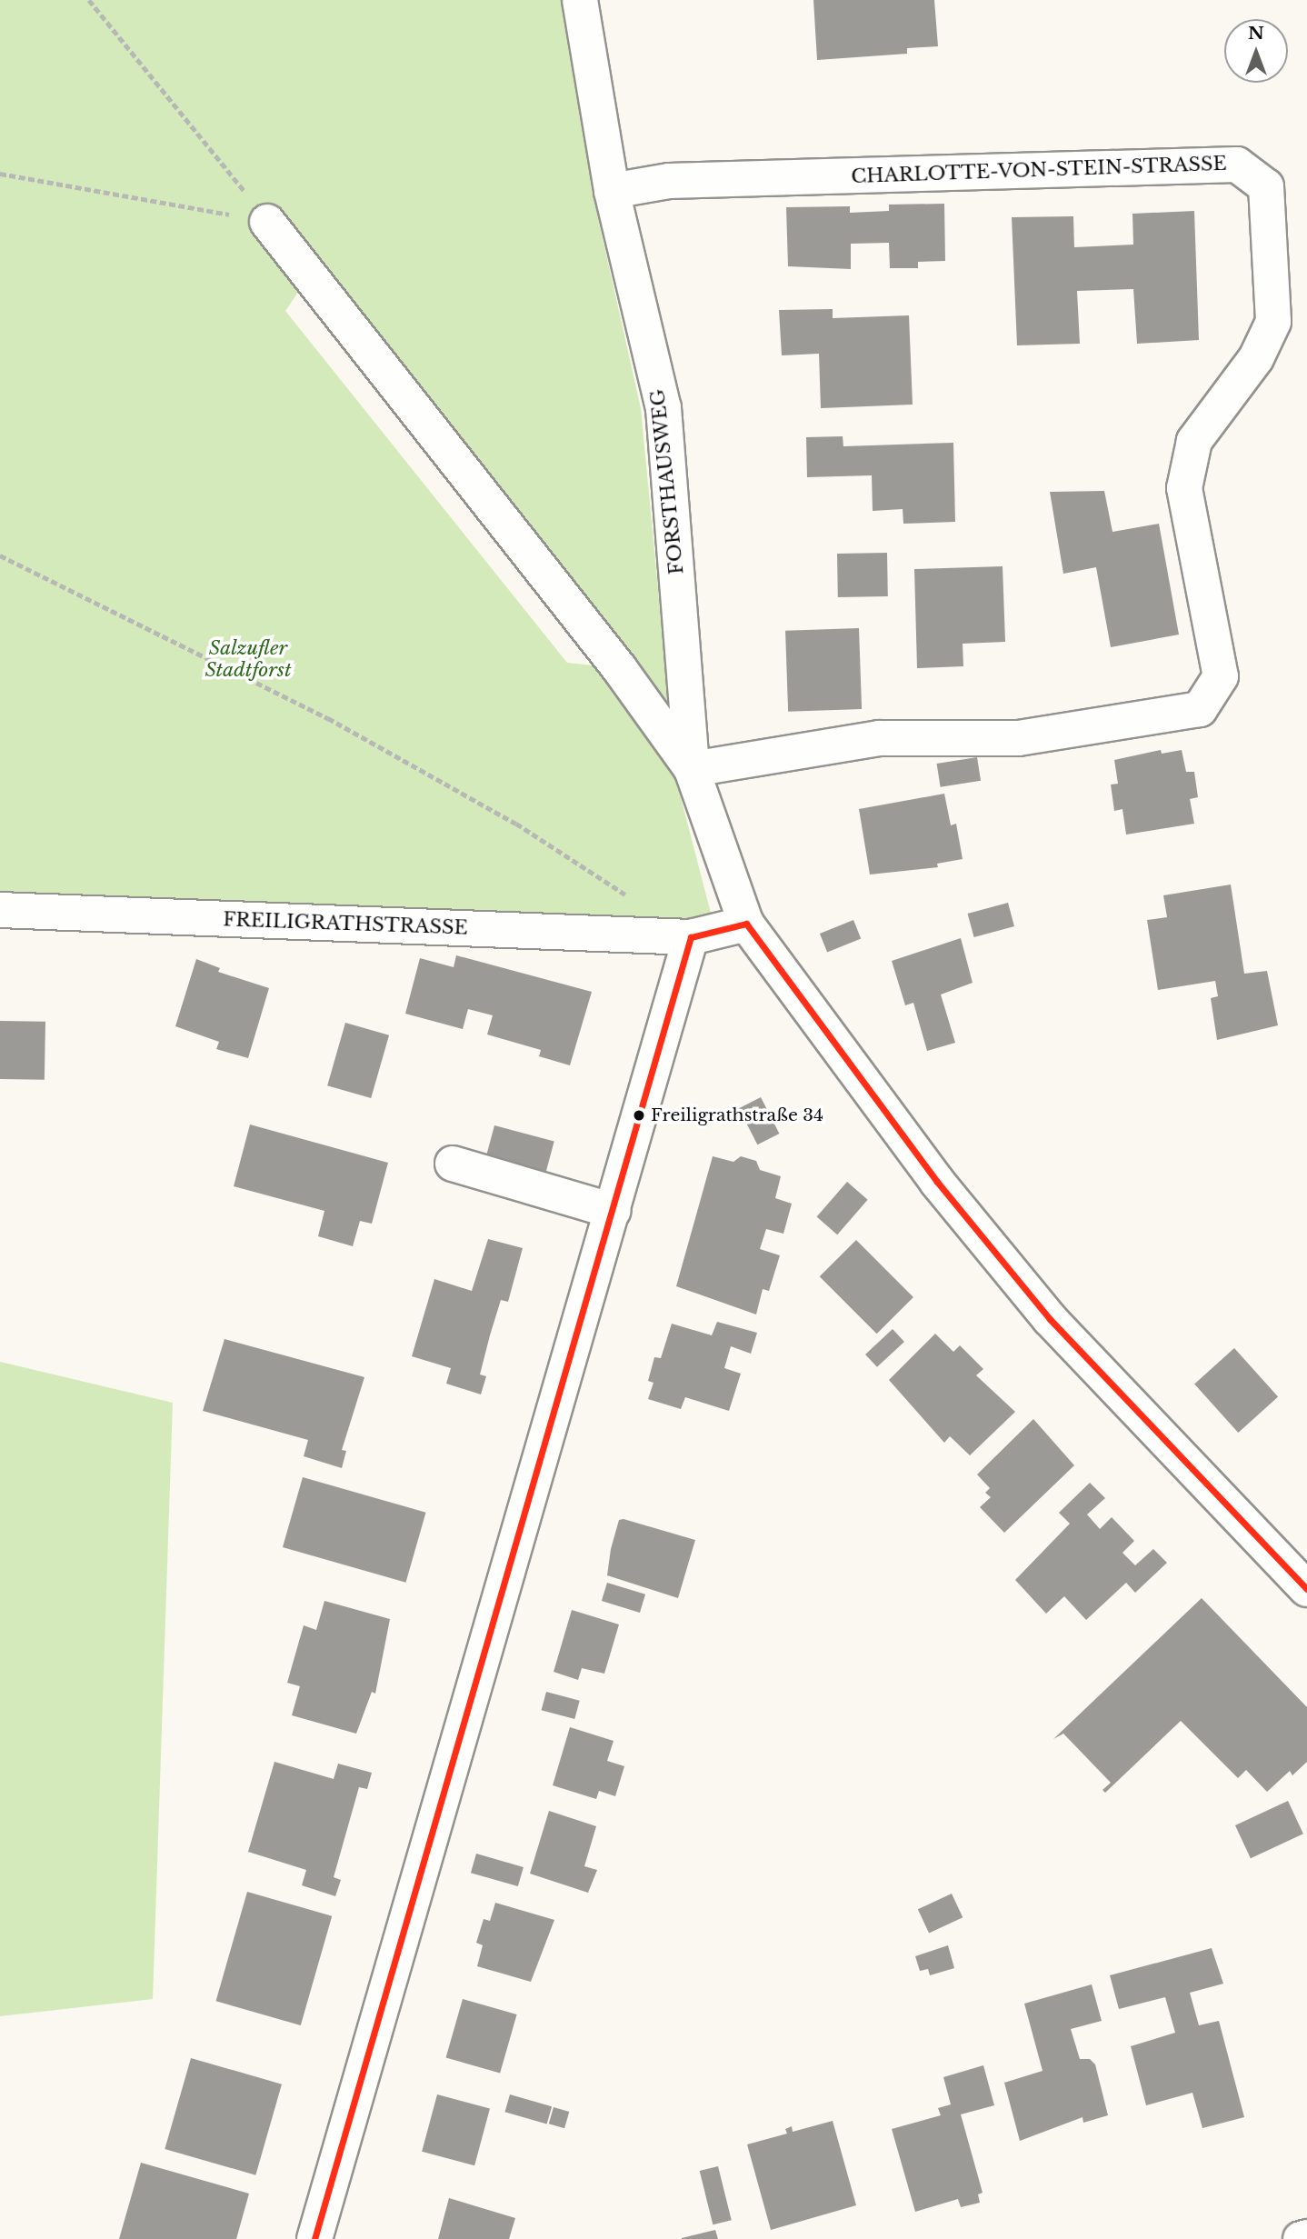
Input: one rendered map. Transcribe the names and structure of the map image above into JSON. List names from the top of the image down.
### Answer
{
  "streets": {
    "street": ["CHARLOTTE-VON-STEIN-STRASSE", "FORSTHAUSWEG", "FREILIGRATHSTRASSE"]
  },
  "crossings": [
    ["CHARLOTTE-VON-STEIN-STRASSE", "FORSTHAUSWEG"],
    ["FORSTHAUSWEG", "FREILIGRATHSTRASSE"]
  ],
  "parks": ["Salzufler Stadtforst"],
  "places": ["Freiligrathstraße 34"],
  "north": "top"
}
